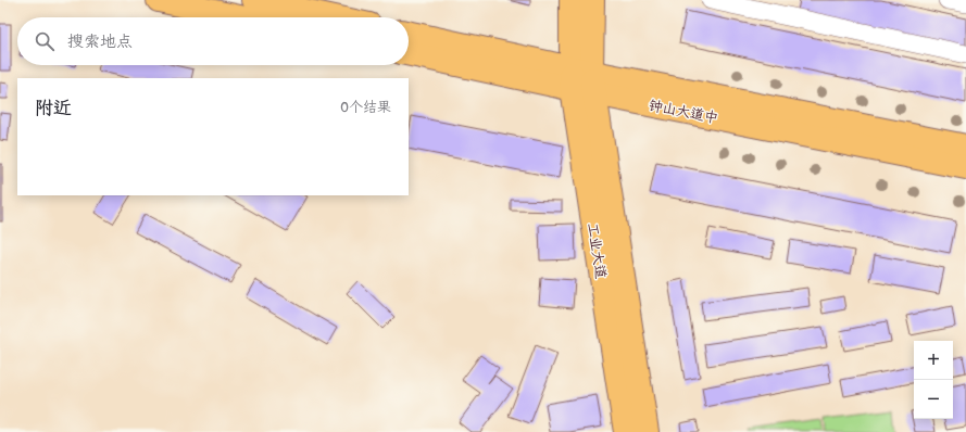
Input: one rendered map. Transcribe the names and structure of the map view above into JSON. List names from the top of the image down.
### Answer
{
  "streets": {
    "main road": ["钟山大道中", "工业大道"]
  },
  "crossings": [
    ["钟山大道中", "工业大道"]
  ],
  "page": {
    "search": "搜索地点",
    "heading": ["附近", "0个结果"],
    "map_buttons": ["+", "−"]
  }
}
